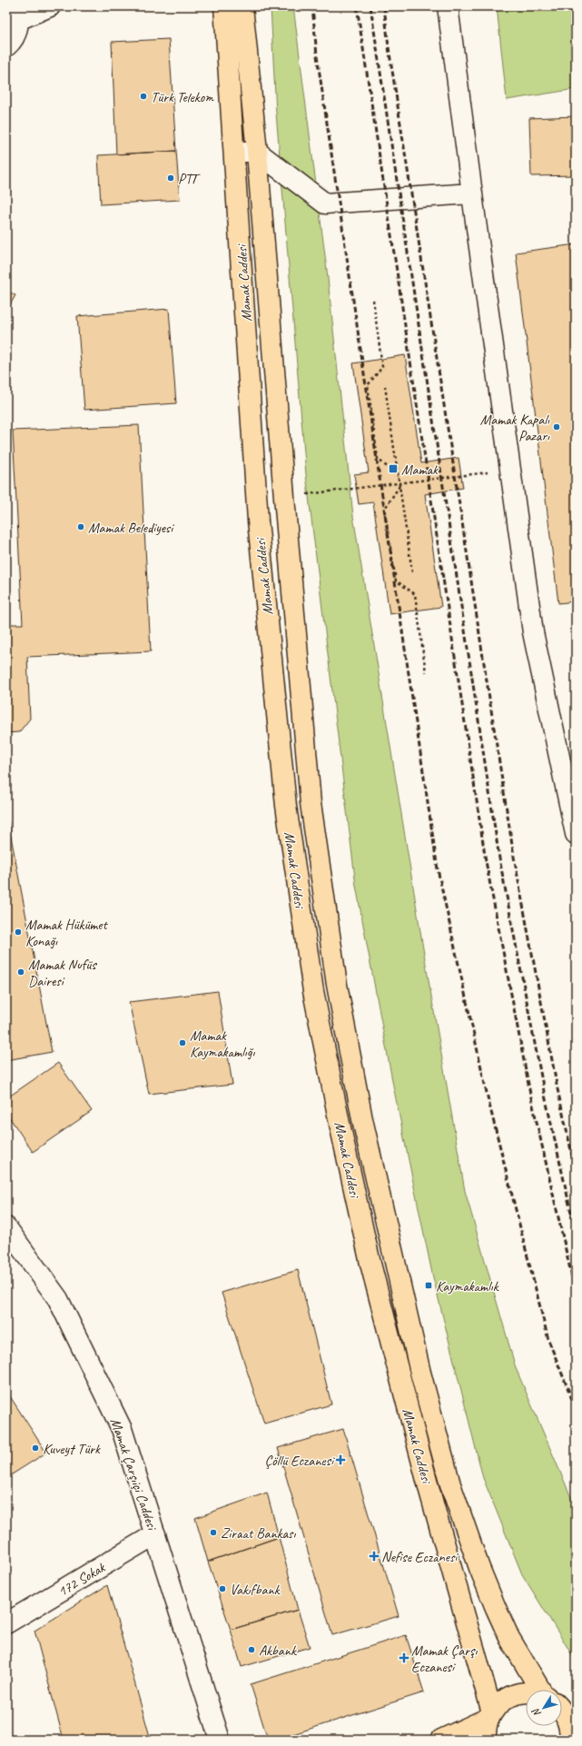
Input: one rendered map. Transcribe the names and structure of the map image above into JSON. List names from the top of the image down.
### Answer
{
  "streets": {
    "main road": ["Mamak Caddesi"],
    "street": ["Mamak Çarşıiçi Caddesi", "172 Sokak"]
  },
  "crossings": [
    ["Mamak Çarşıiçi Caddesi", "172 Sokak"]
  ],
  "places": {
    "other": [
      "Türk Telekom",
      "PTT",
      "Mamak Kapalı Pazarı",
      "Mamak Belediyesi",
      "Mamak Hükümet Konağı",
      "Mamak Nufüs Dairesi",
      "Mamak Kaymakamlığı",
      "Kuveyt Türk",
      "Ziraat Bankası",
      "Vakıfbank",
      "Akbank"
    ],
    "transit": ["Mamak", "Kaymakamlık"],
    "health": ["Çöllü Eczanesi", "Nefise Eczanesi", "Mamak Çarşı Eczanesi"]
  },
  "north": "bottom left"
}
